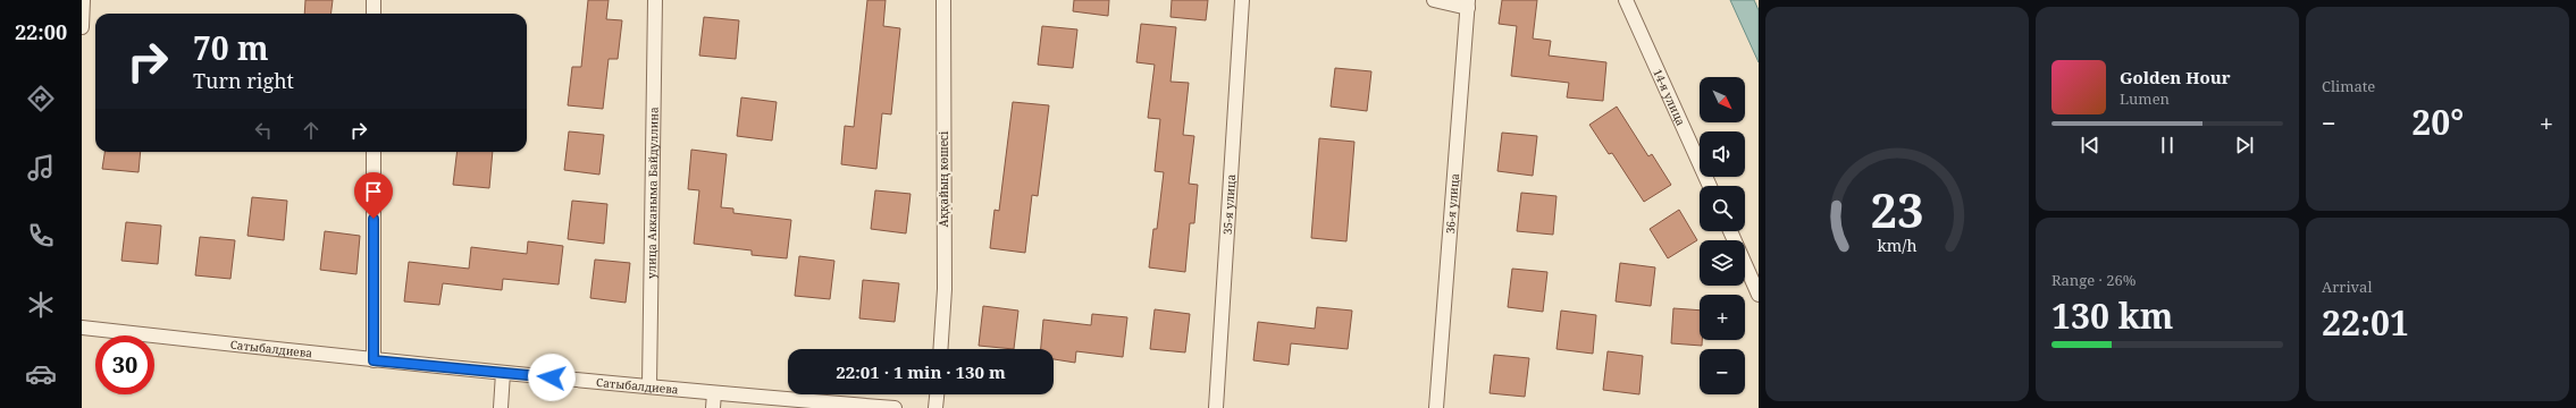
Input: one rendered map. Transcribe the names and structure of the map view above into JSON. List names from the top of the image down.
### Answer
{
  "streets": {
    "street": [
      "14-я улица",
      "Аққайың көшесі",
      "улица Акканыма Байдуллина",
      "35-я улица",
      "36-я улица",
      "Сатыбалдиева"
    ]
  },
  "crossings": [
    ["улица Акканыма Байдуллина", "Сатыбалдиева"]
  ],
  "north": "bottom right",
  "page": {
    "tabs": "22:00",
    "tile": [
      "Climate",
      ["Range · 26%", "130 km"],
      ["Arrival", "22:01"]
    ],
    "turn": ["70 m", "Turn right"],
    "song": ["Golden Hour", "Lumen"],
    "map_buttons": ["+", "−"],
    "heat": ["−", "20°", "+"],
    "limit": "30",
    "trip": "22:01 · 1 min · 130 m",
    "gauge": ["23", "km/h"]
  }
}
